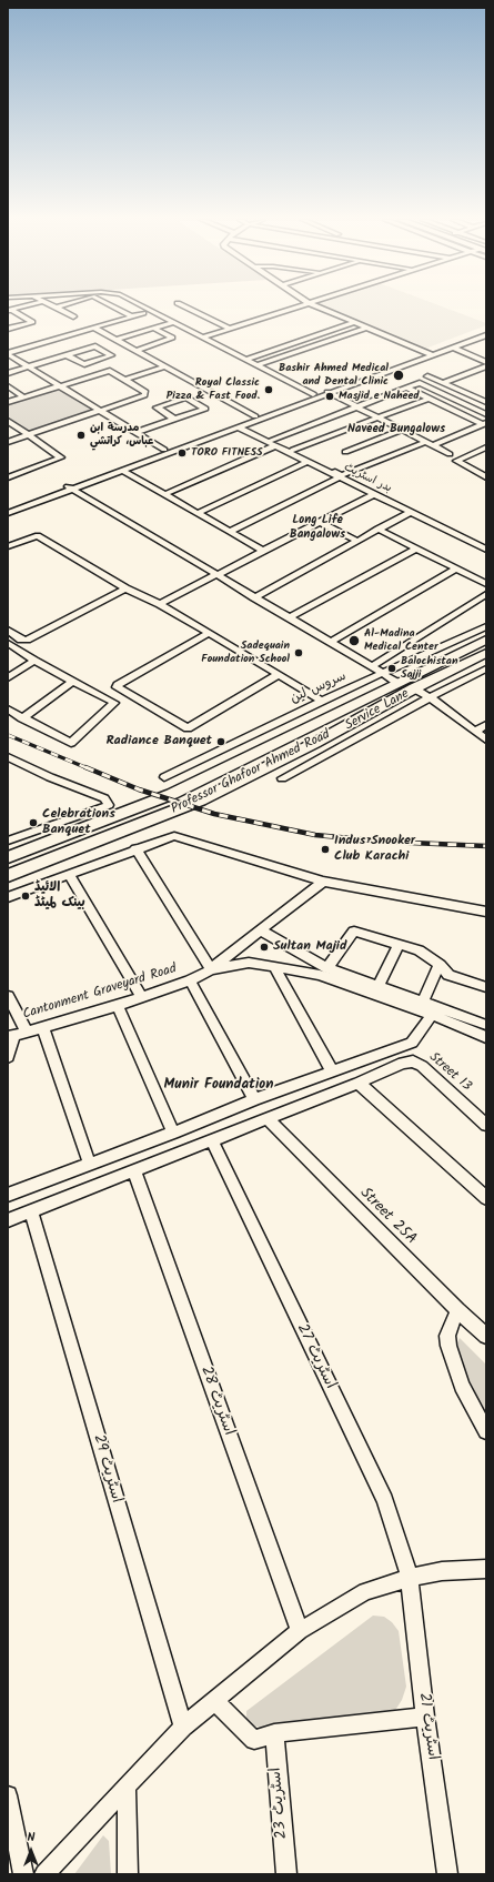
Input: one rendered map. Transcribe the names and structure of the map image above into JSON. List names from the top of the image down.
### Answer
{
  "streets": {
    "main road": ["Professor Ghafoor Ahmed Road"],
    "street": [
      "بدر اسٹریٹ",
      "سروس لین",
      "Service Lane",
      "Cantonment Graveyard Road",
      "Street 13",
      "Street 25A",
      "اسٹریٹ 27",
      "اسٹریٹ 28",
      "اسٹریٹ 29",
      "اسٹریٹ 21",
      "اسٹریٹ 23"
    ]
  },
  "crossings": [
    ["اسٹریٹ 27", "اسٹریٹ 21"]
  ],
  "districts": ["Naveed Bungalows", "Long Life Bangalows", "Munir Foundation"],
  "places": [
    "Bashir Ahmed Medical and Dental Clinic",
    "Royal Classic Pizza & Fast Food.",
    "Masjid e Naheed",
    "مدرسة ابن عباس، كراتشي",
    "TORO FITNESS",
    "Al-Madina Medical Center",
    "Sadequain Foundation School",
    "Balochistan Sajji",
    "Radiance Banquet",
    "Celebrations Banquet",
    "Indus Snooker Club Karachi",
    "الائیڈ بینک لمیٹڈ",
    "Sultan Majid"
  ],
  "north": "top"
}
